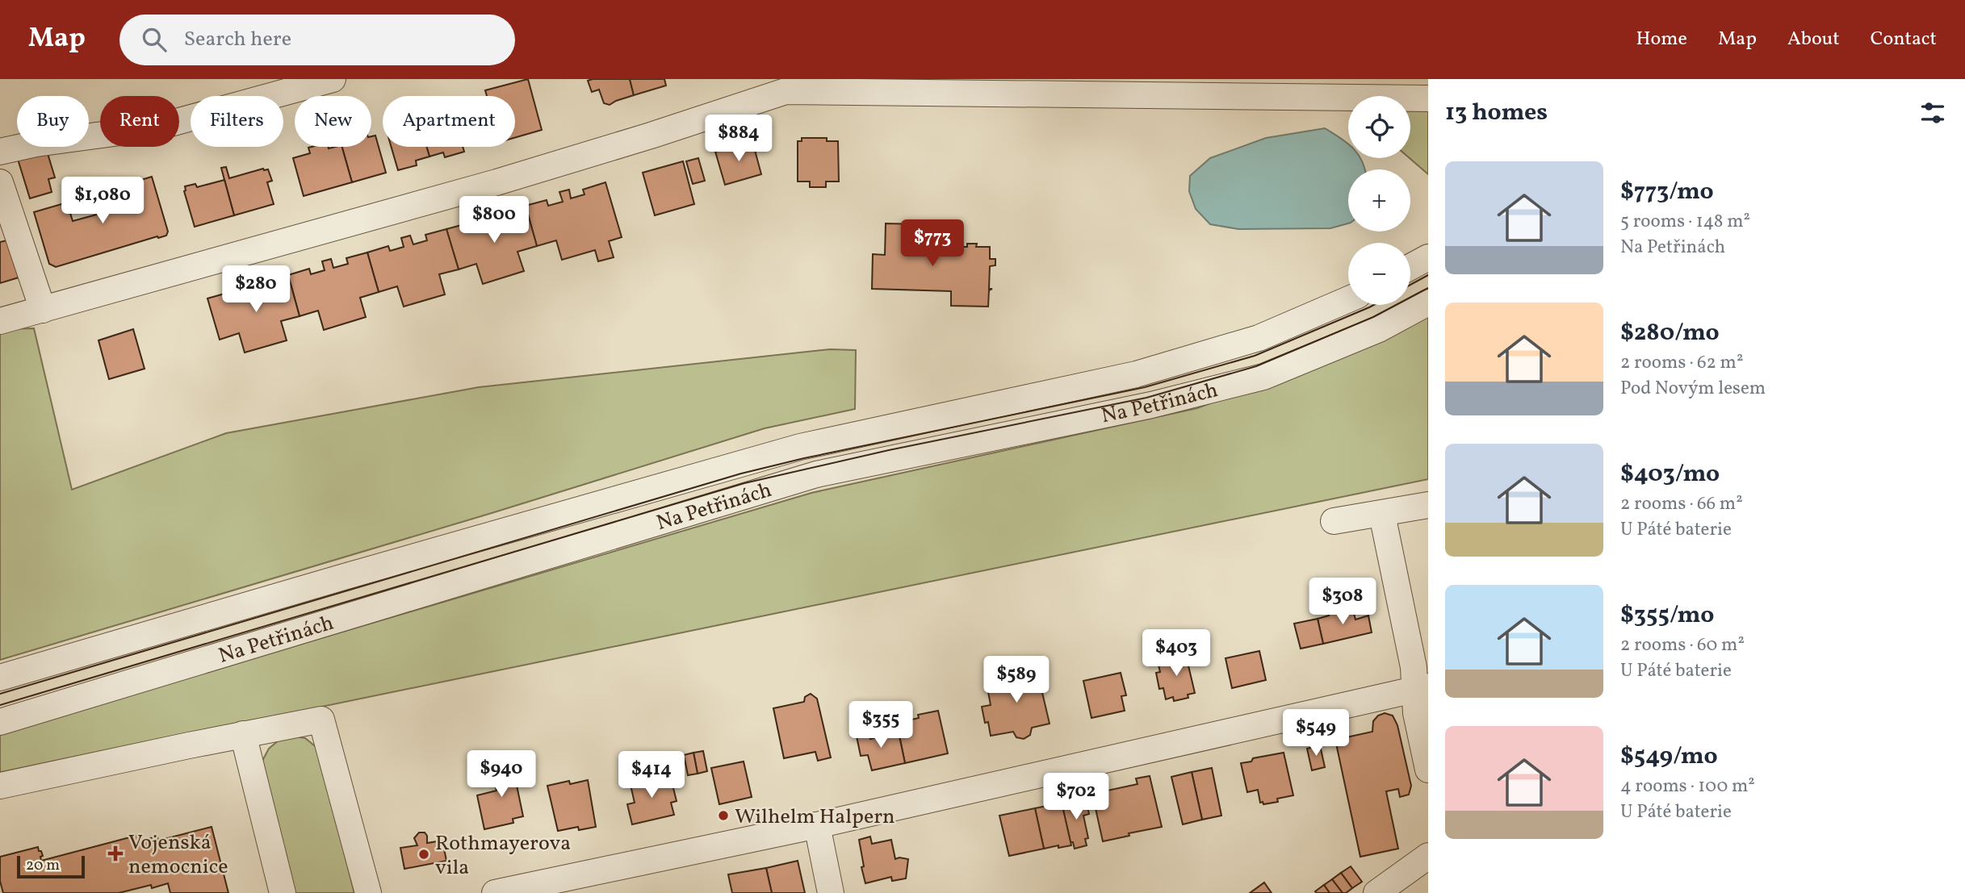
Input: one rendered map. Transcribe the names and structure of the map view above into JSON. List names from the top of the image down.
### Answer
{
  "streets": {
    "street": ["Na Petřinách"]
  },
  "places": {
    "other": ["Wilhelm Halpern", "Rothmayerova vila"],
    "health": ["Vojenská nemocnice"]
  },
  "scale_bar": "20 m",
  "page": {
    "header": "Map",
    "search": "Search here",
    "nav": [
      "Home",
      "Map",
      "About",
      "Contact"
    ],
    "heading": "13 homes",
    "map_buttons": ["+", "−"],
    "chip": [
      "Buy",
      "Rent",
      "Filters",
      "New",
      "Apartment"
    ],
    "price": [
      "$884",
      "$1,080",
      "$800",
      "$773",
      "$280",
      "$308",
      "$403",
      "$589",
      "$355",
      "$549",
      "$940",
      "$414",
      "$702"
    ],
    "list": [
      {
        "name": "$773/mo",
        "note": "5 rooms · 148 m² · Na Petřinách"
      },
      {
        "name": "$280/mo",
        "note": "2 rooms · 62 m² · Pod Novým lesem"
      },
      {
        "name": "$403/mo",
        "note": "2 rooms · 66 m² · U Páté baterie"
      },
      {
        "name": "$355/mo",
        "note": "2 rooms · 60 m² · U Páté baterie"
      },
      {
        "name": "$549/mo",
        "note": "4 rooms · 100 m² · U Páté baterie"
      }
    ],
    "scale": "20 m"
  }
}
